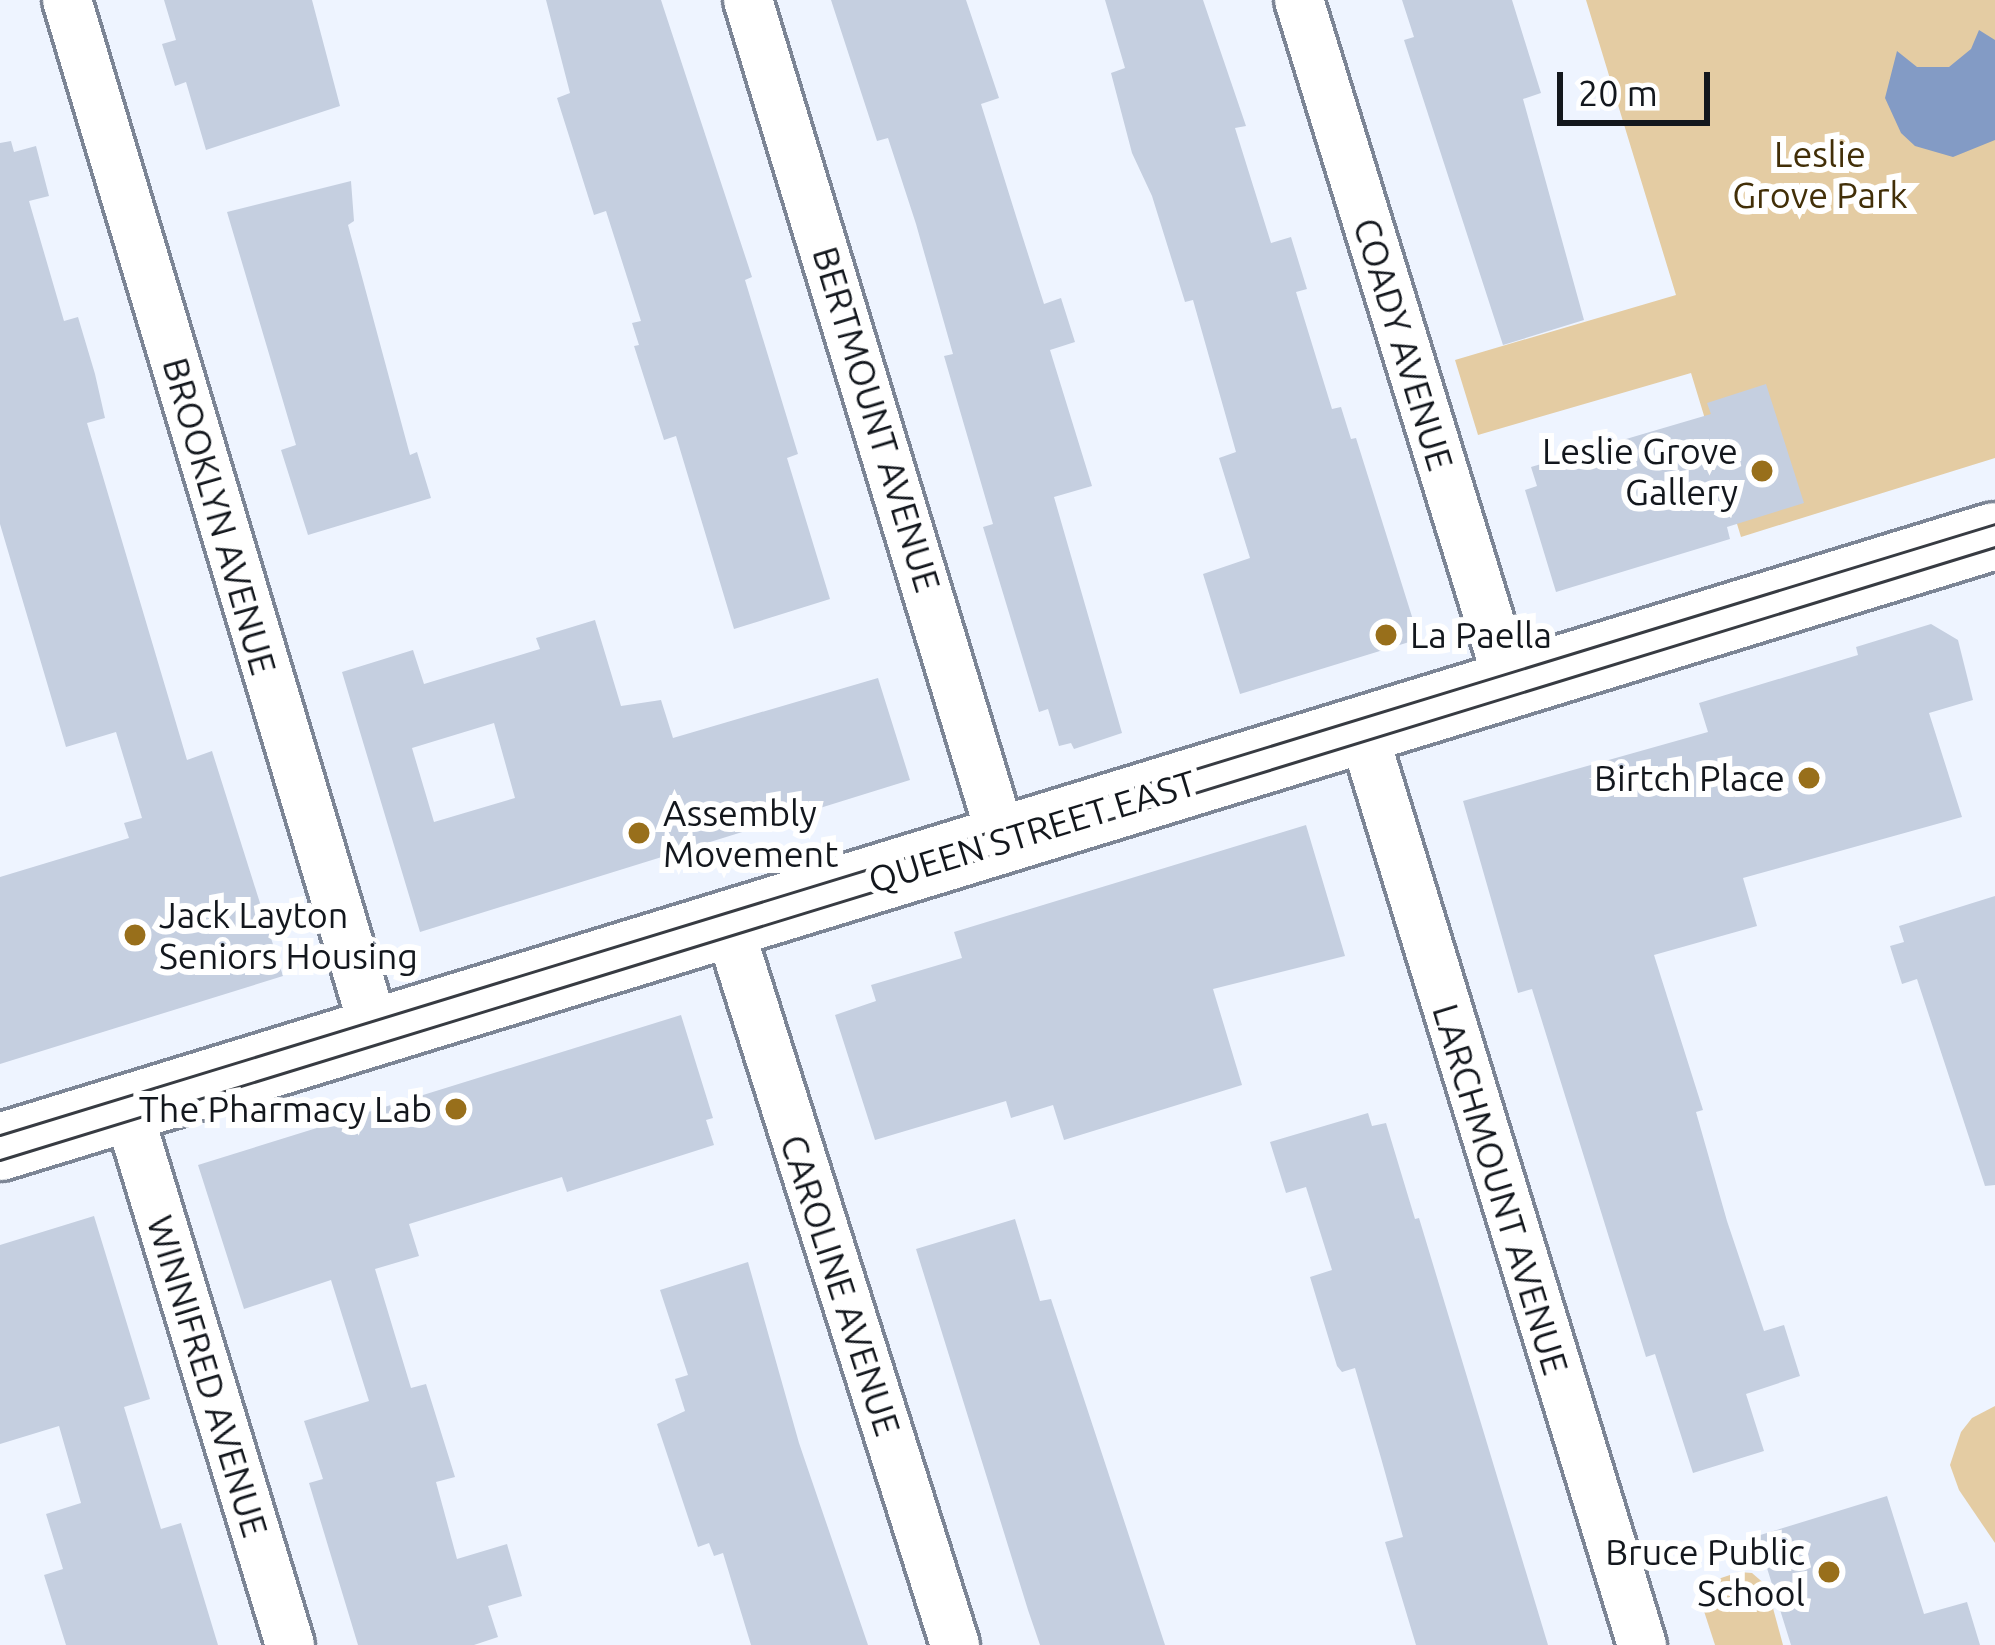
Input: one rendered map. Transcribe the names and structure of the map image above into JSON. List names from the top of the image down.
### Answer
{
  "streets": {
    "main road": ["QUEEN STREET EAST"],
    "street": [
      "COADY AVENUE",
      "BERTMOUNT AVENUE",
      "BROOKLYN AVENUE",
      "LARCHMOUNT AVENUE",
      "CAROLINE AVENUE",
      "WINNIFRED AVENUE"
    ]
  },
  "crossings": [
    ["COADY AVENUE", "QUEEN STREET EAST"],
    ["BERTMOUNT AVENUE", "QUEEN STREET EAST"],
    ["BROOKLYN AVENUE", "QUEEN STREET EAST"],
    ["QUEEN STREET EAST", "LARCHMOUNT AVENUE"],
    ["QUEEN STREET EAST", "CAROLINE AVENUE"],
    ["QUEEN STREET EAST", "WINNIFRED AVENUE"]
  ],
  "parks": ["Leslie Grove Park"],
  "places": [
    "Leslie Grove Gallery",
    "La Paella",
    "Birtch Place",
    "Assembly Movement",
    "Jack Layton Seniors Housing",
    "The Pharmacy Lab",
    "Bruce Public School"
  ],
  "scale_bar": "20 m"
}
